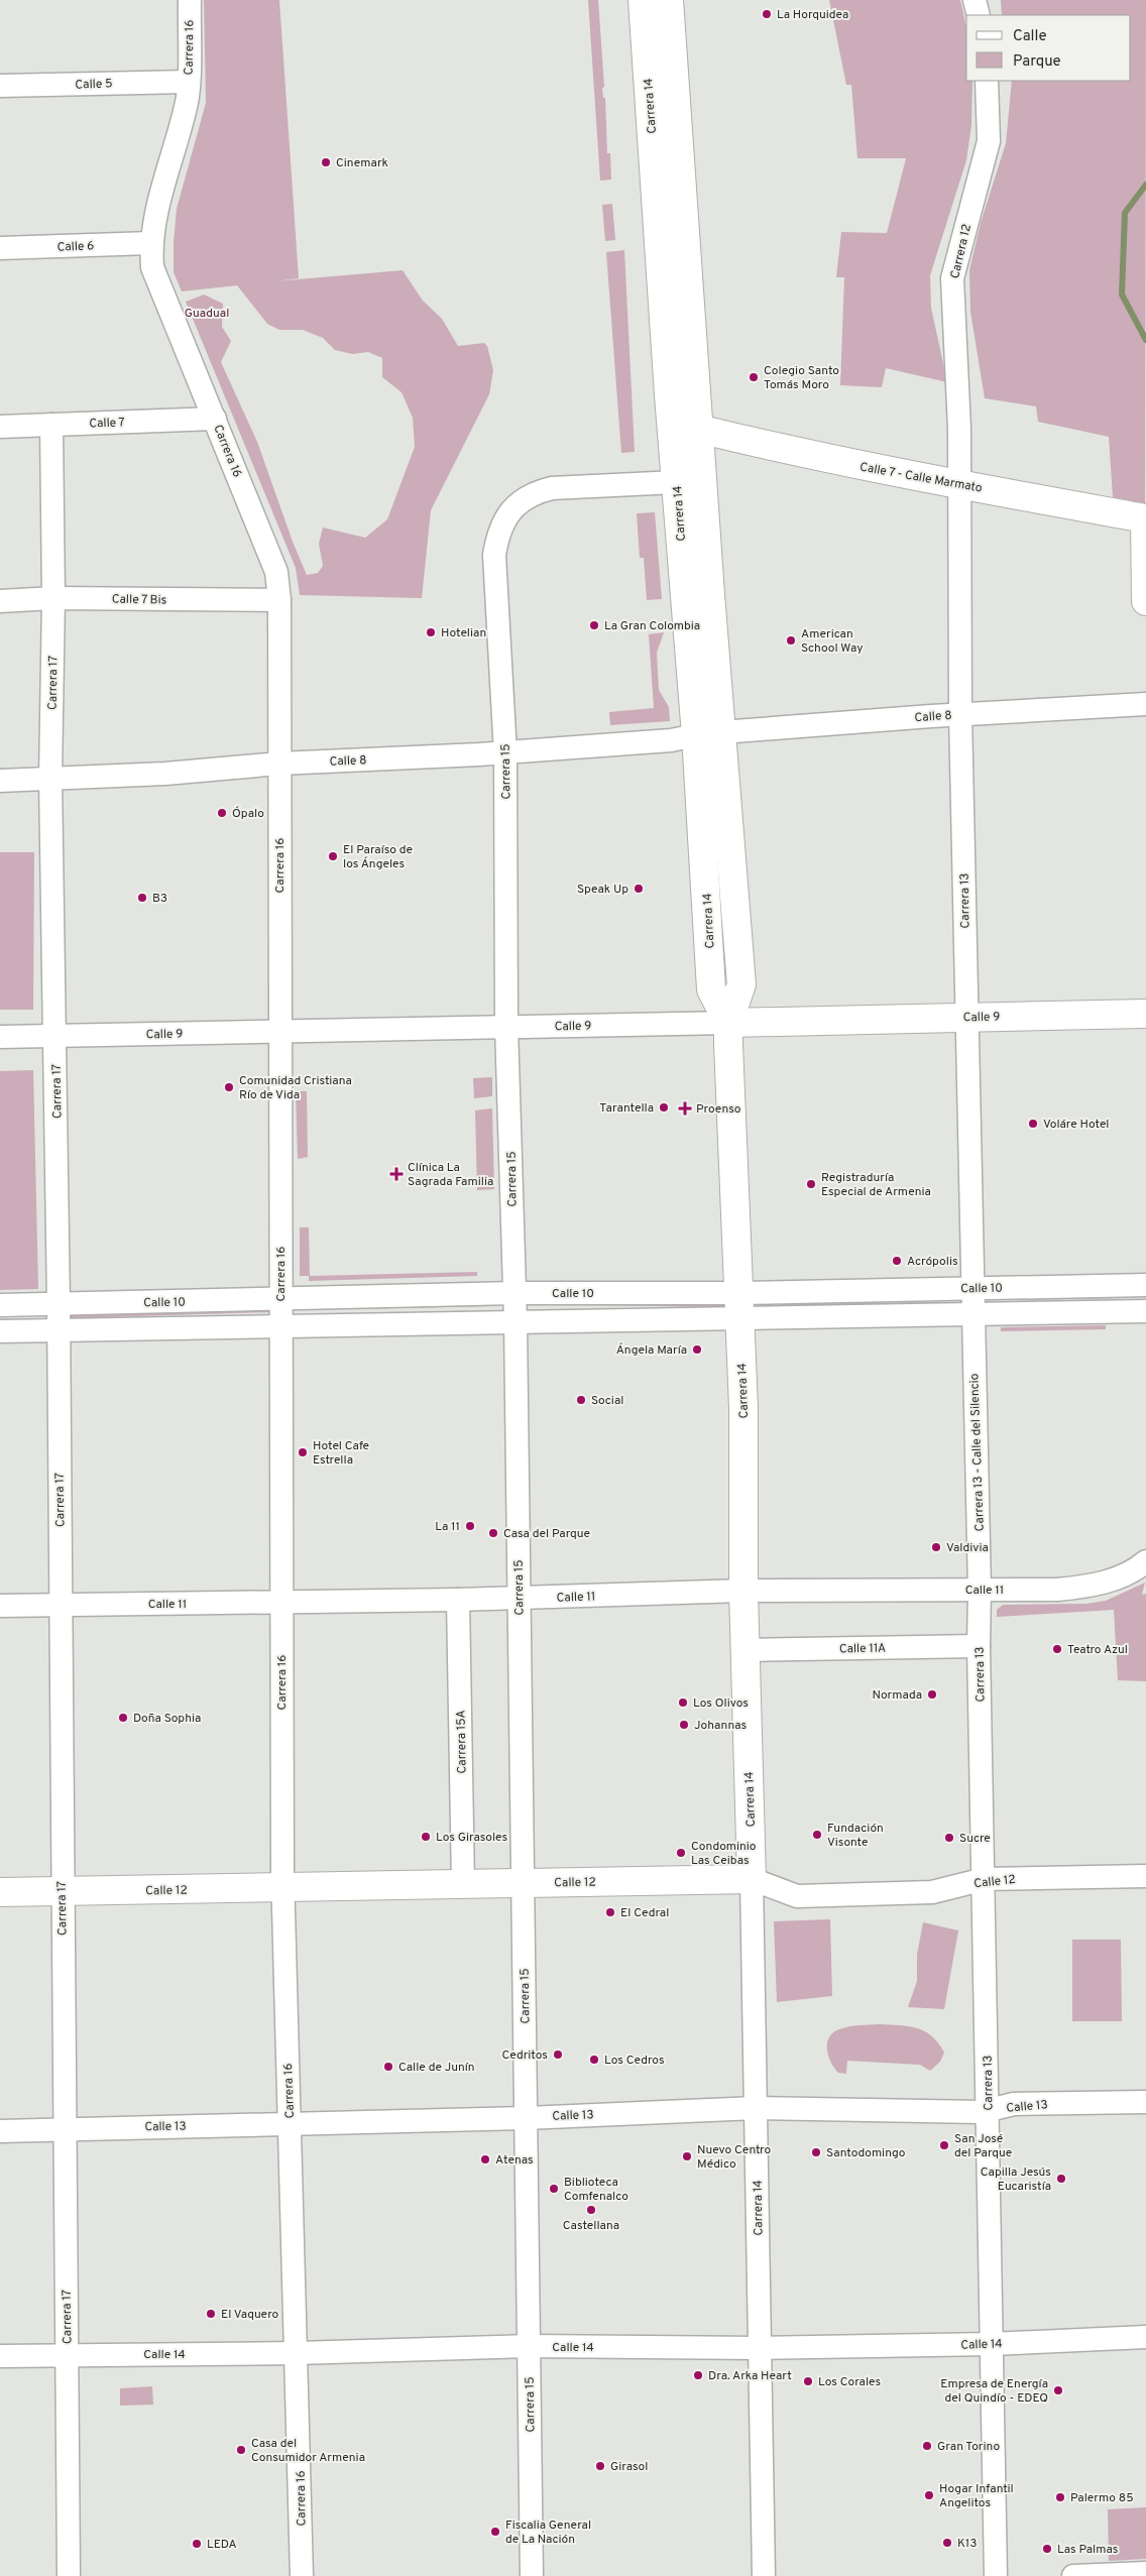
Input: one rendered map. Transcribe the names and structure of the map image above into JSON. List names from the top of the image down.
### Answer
{
  "streets": {
    "main road": [
      "Carrera 14",
      "Calle 7 - Calle Marmato",
      "Calle 9",
      "Calle 12"
    ],
    "street": [
      "Carrera 16",
      "Calle 5",
      "Calle 6",
      "Carrera 12",
      "Calle 7",
      "Calle 7 Bis",
      "Carrera 17",
      "Calle 8",
      "Carrera 15",
      "Carrera 13",
      "Calle 10",
      "Carrera 13 - Calle del Silencio",
      "Calle 11",
      "Calle 11A",
      "Carrera 15A",
      "Calle 13",
      "Calle 14"
    ]
  },
  "crossings": [
    ["Carrera 16", "Calle 5"],
    ["Carrera 16", "Calle 6"],
    ["Carrera 16", "Calle 7"],
    ["Carrera 16", "Calle 7 Bis"],
    ["Carrera 16", "Calle 8"],
    ["Carrera 16", "Calle 9"],
    ["Carrera 16", "Calle 10"],
    ["Carrera 16", "Calle 11"],
    ["Carrera 16", "Calle 12"],
    ["Carrera 16", "Calle 13"],
    ["Carrera 16", "Calle 14"],
    ["Carrera 14", "Calle 7 - Calle Marmato"],
    ["Carrera 14", "Calle 8"],
    ["Carrera 14", "Carrera 15"],
    ["Carrera 14", "Calle 9"],
    ["Carrera 14", "Calle 10"],
    ["Carrera 14", "Calle 11"],
    ["Carrera 14", "Calle 11A"],
    ["Carrera 14", "Calle 12"],
    ["Carrera 14", "Calle 13"],
    ["Carrera 14", "Calle 14"],
    ["Carrera 12", "Calle 7 - Calle Marmato"],
    ["Carrera 12", "Carrera 13"],
    ["Calle 7", "Carrera 17"],
    ["Calle 7 - Calle Marmato", "Carrera 13"],
    ["Calle 7 Bis", "Carrera 17"],
    ["Carrera 17", "Calle 8"],
    ["Carrera 17", "Calle 9"],
    ["Carrera 17", "Calle 10"],
    ["Carrera 17", "Calle 11"],
    ["Carrera 17", "Calle 12"],
    ["Carrera 17", "Calle 13"],
    ["Carrera 17", "Calle 14"],
    ["Calle 8", "Carrera 15"],
    ["Calle 8", "Carrera 13"],
    ["Carrera 15", "Calle 9"],
    ["Carrera 15", "Calle 10"],
    ["Carrera 15", "Calle 11"],
    ["Carrera 15", "Calle 12"],
    ["Carrera 15", "Calle 13"],
    ["Carrera 15", "Calle 14"],
    ["Carrera 13", "Calle 9"],
    ["Carrera 13", "Calle 10"],
    ["Carrera 13", "Carrera 13 - Calle del Silencio"],
    ["Carrera 13", "Calle 11"],
    ["Carrera 13", "Calle 11A"],
    ["Carrera 13", "Calle 12"],
    ["Carrera 13", "Calle 13"],
    ["Carrera 13", "Calle 14"],
    ["Calle 10", "Carrera 13 - Calle del Silencio"],
    ["Carrera 13 - Calle del Silencio", "Calle 11"],
    ["Calle 11", "Carrera 15A"],
    ["Carrera 15A", "Calle 12"]
  ],
  "parks": ["Guadual"],
  "places": {
    "other": [
      "La Horquidea",
      "Cinemark",
      "Colegio Santo Tomás Moro",
      "La Gran Colombia",
      "Hotelian",
      "American School Way",
      "Ópalo",
      "El Paraíso de los Ángeles",
      "Speak Up",
      "B3",
      "Comunidad Cristiana Río de Vida",
      "Tarantella",
      "Voláre Hotel",
      "Registraduría Especial de Armenia",
      "Acrópolis",
      "Ángela María",
      "Social",
      "Hotel Cafe Estrella",
      "La 11",
      "Casa del Parque",
      "Valdivia",
      "Teatro Azul",
      "Normada",
      "Los Olivos",
      "Doña Sophia",
      "Johannas",
      "Fundación Visonte",
      "Los Girasoles",
      "Sucre",
      "Condominio Las Ceibas",
      "El Cedral",
      "Cedritos",
      "Los Cedros",
      "Calle de Junín",
      "San José del Parque",
      "Santodomingo",
      "Nuevo Centro Médico",
      "Atenas",
      "Capilla Jesús Eucaristía",
      "Biblioteca Comfenalco",
      "Castellana",
      "El Vaquero",
      "Dra. Arka Heart",
      "Los Corales",
      "Empresa de Energía del Quindío - EDEQ",
      "Gran Torino",
      "Casa del Consumidor Armenia",
      "Girasol",
      "Hogar Infantil Angelitos",
      "Palermo 85",
      "Fiscalia General de La Nación",
      "K13",
      "LEDA",
      "Las Palmas"
    ],
    "health": ["Proenso", "Clínica La Sagrada Familia"]
  },
  "legend": ["Calle", "Parque"]
}
